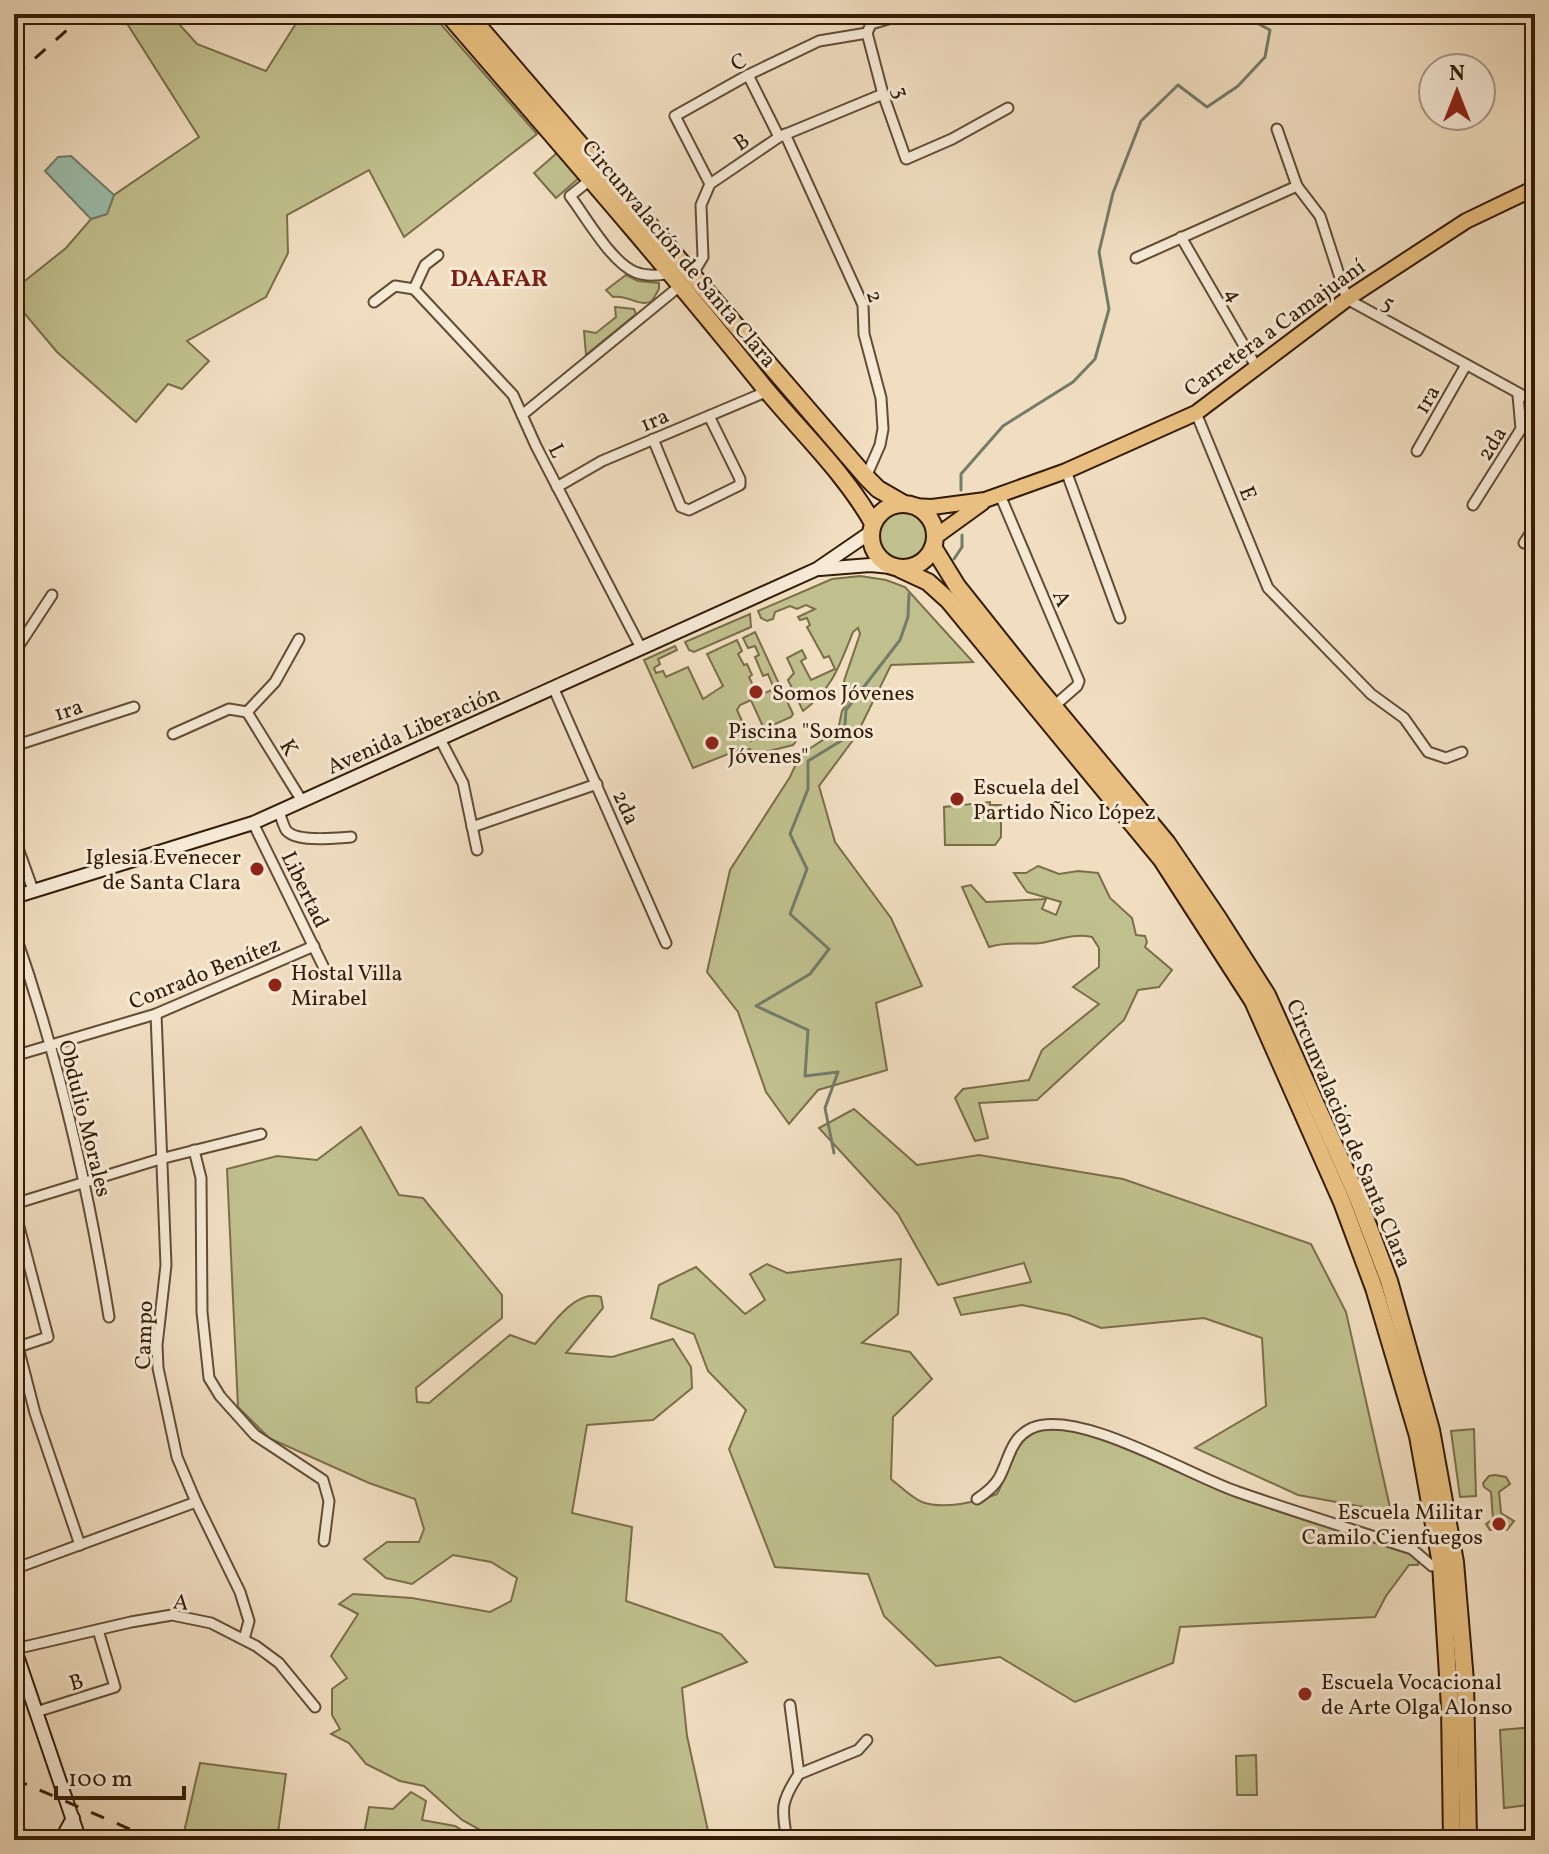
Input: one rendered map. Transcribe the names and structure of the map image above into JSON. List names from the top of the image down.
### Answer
{
  "streets": {
    "highway": ["Circunvalación de Santa Clara"],
    "main road": ["Carretera a Camajuaní", "Avenida Liberación"],
    "street": [
      "C",
      "3",
      "B",
      "4",
      "2",
      "5",
      "1ra",
      "2da",
      "L",
      "E",
      "A",
      "K",
      "Libertad",
      "Conrado Benítez",
      "Obdulio Morales",
      "Campo"
    ]
  },
  "crossings": [
    ["C", "3"],
    ["C", "B"],
    ["C", "2"],
    ["3", "B"],
    ["B", "2"],
    ["B", "A"],
    ["Circunvalación de Santa Clara", "2"],
    ["Circunvalación de Santa Clara", "Carretera a Camajuaní"],
    ["Circunvalación de Santa Clara", "1ra"],
    ["Circunvalación de Santa Clara", "A"],
    ["Circunvalación de Santa Clara", "Avenida Liberación"],
    ["4", "Carretera a Camajuaní"],
    ["5", "Carretera a Camajuaní"],
    ["5", "1ra"],
    ["5", "2da"],
    ["Carretera a Camajuaní", "E"],
    ["Carretera a Camajuaní", "A"],
    ["Carretera a Camajuaní", "Avenida Liberación"],
    ["1ra", "L"],
    ["2da", "Avenida Liberación"],
    ["L", "Avenida Liberación"],
    ["A", "Campo"],
    ["Avenida Liberación", "K"],
    ["Avenida Liberación", "Libertad"],
    ["Libertad", "Conrado Benítez"],
    ["Conrado Benítez", "Obdulio Morales"],
    ["Conrado Benítez", "Campo"]
  ],
  "districts": ["DAAFAR"],
  "places": [
    "Somos Jóvenes",
    "Piscina \"Somos Jóvenes\"",
    "Escuela del Partido Ñico López",
    "Iglesia Evenecer de Santa Clara",
    "Hostal Villa Mirabel",
    "Escuela Militar Camilo Cienfuegos",
    "Escuela Vocacional de Arte Olga Alonso"
  ],
  "scale_bar": "100 m",
  "north": "top"
}
